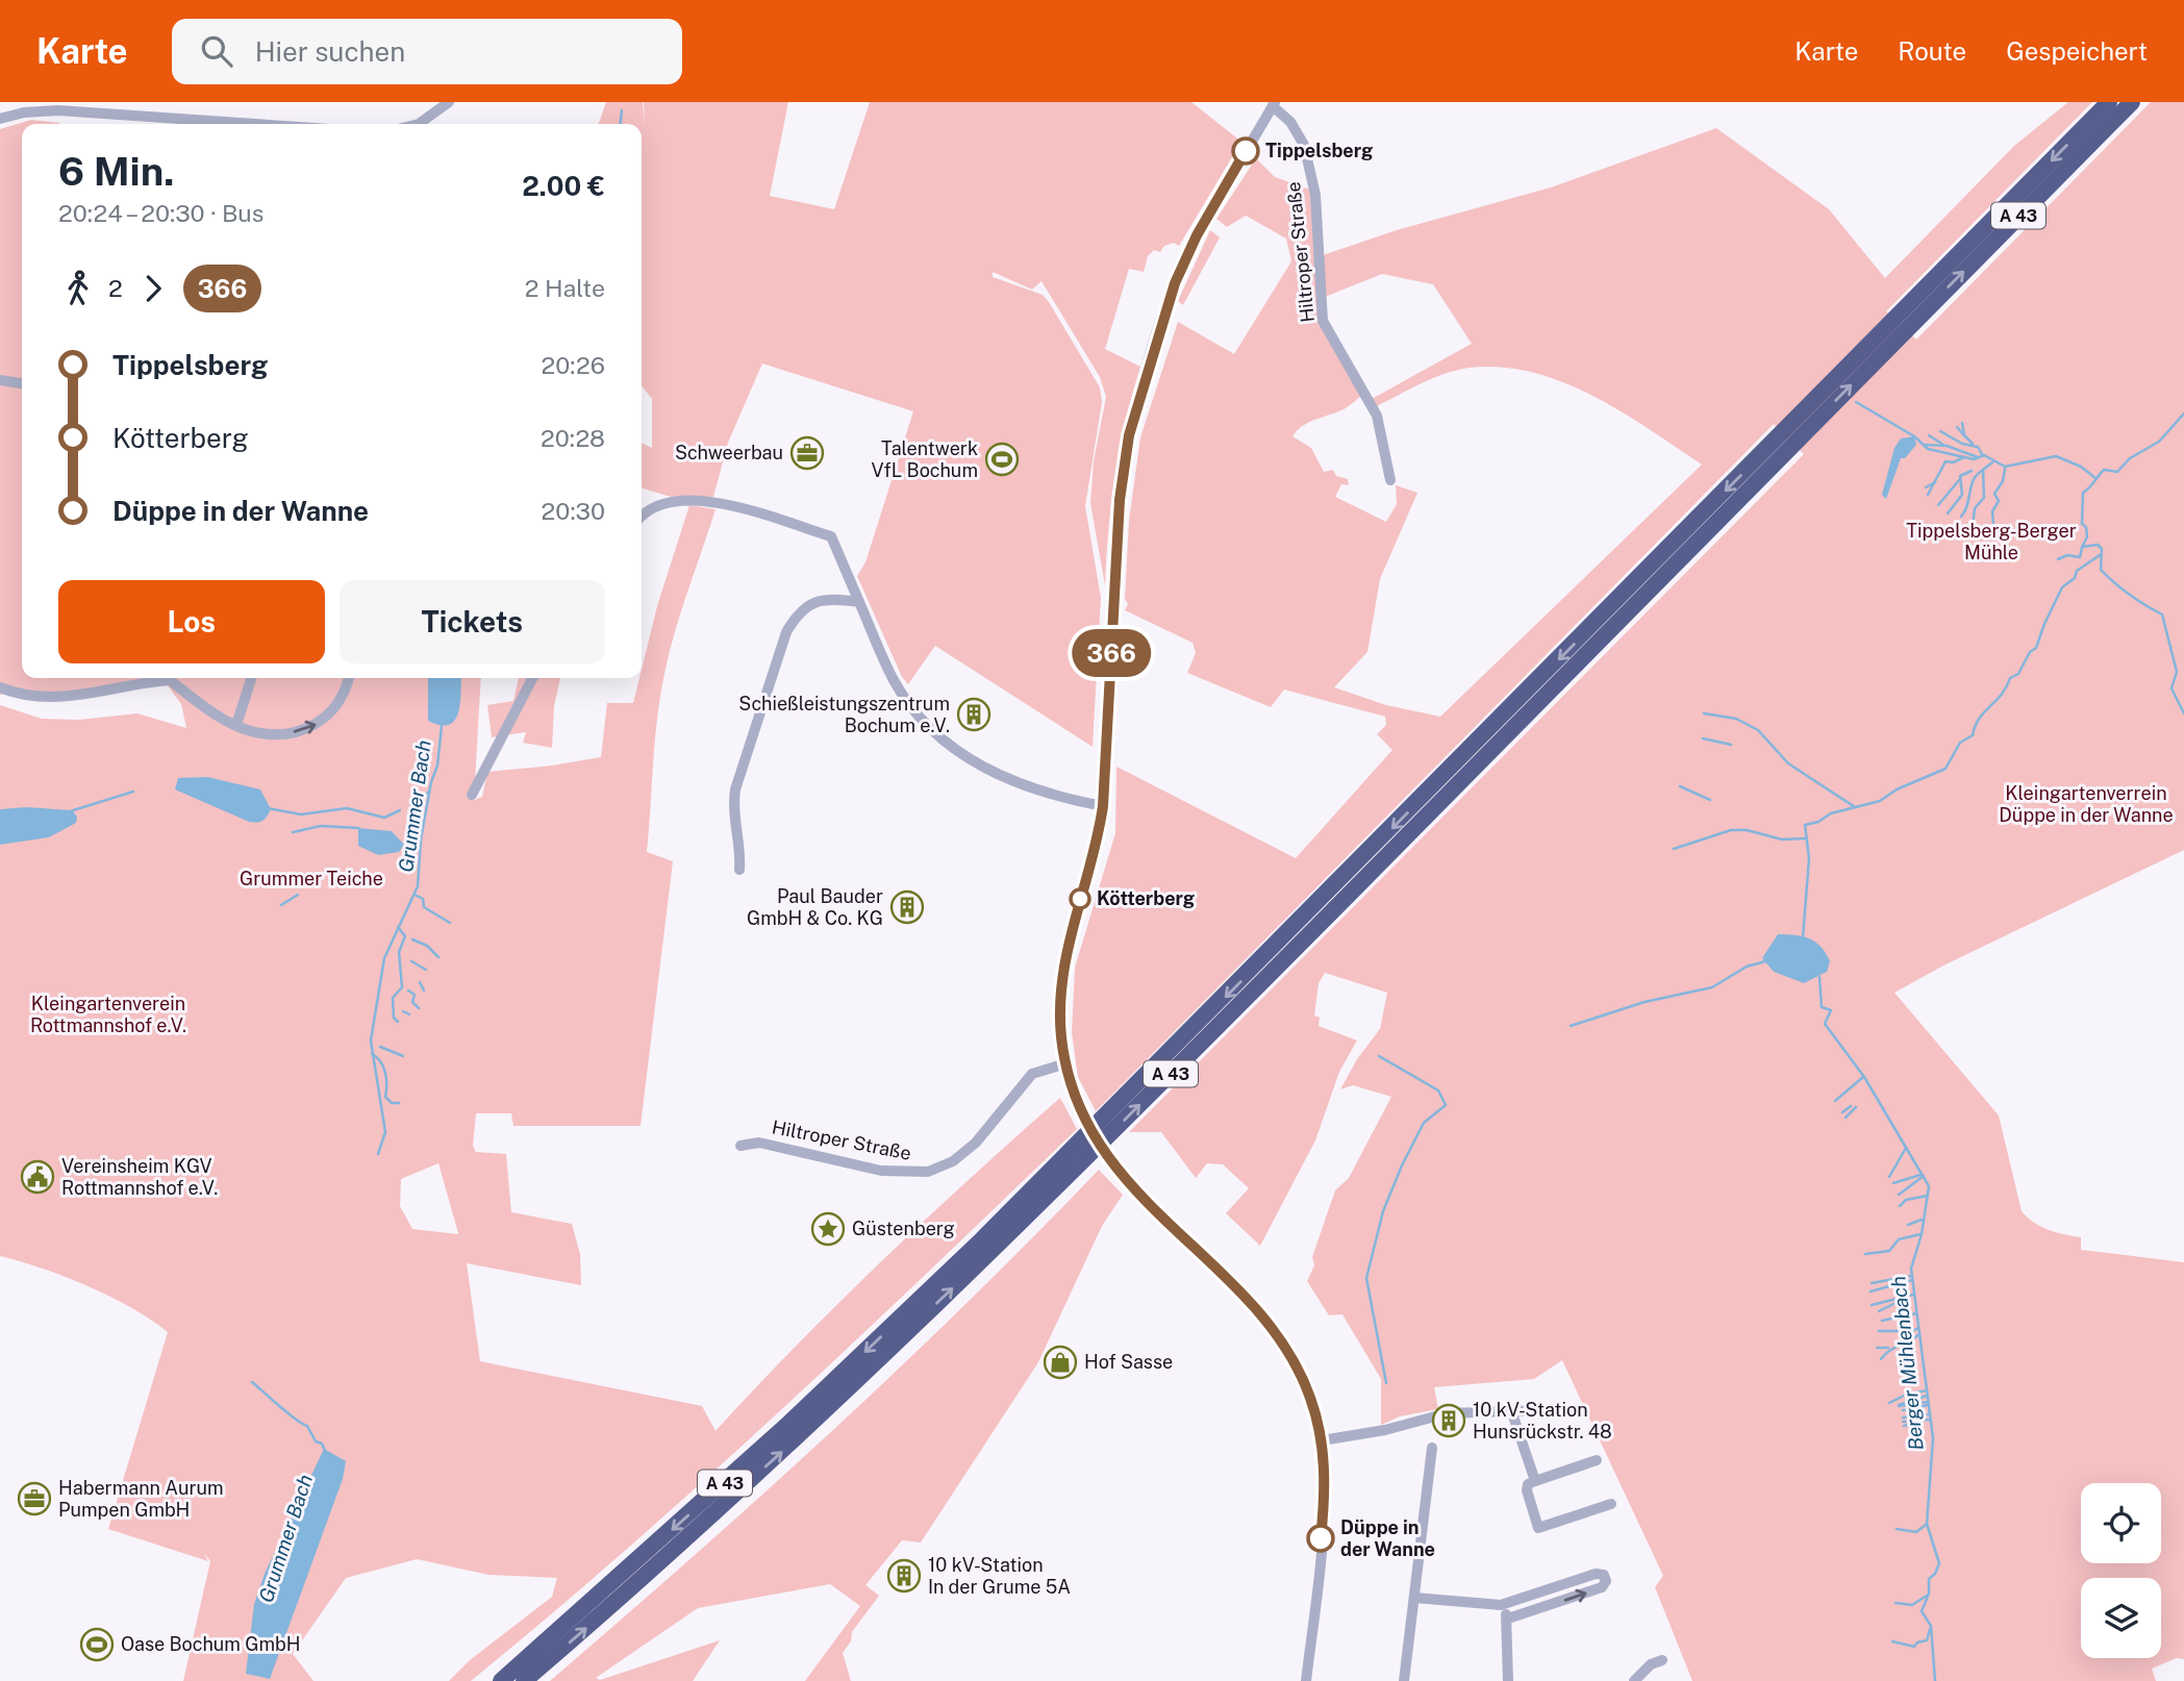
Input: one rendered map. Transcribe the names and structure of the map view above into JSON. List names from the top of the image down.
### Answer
{
  "streets": {
    "highway": ["A 43"],
    "street": ["Hiltroper Straße"]
  },
  "water": ["Grummer Bach", "Berger Mühlenbach"],
  "parks": [
    "Tippelsberg-Berger Mühle",
    "Kleingartenverrein Düppe in der Wanne",
    "Grummer Teiche",
    "Kleingartenverein Rottmannshof e.V."
  ],
  "places": {
    "other": ["Tippelsberg", "Kötterberg", "Düppe in der Wanne"],
    "office": ["Schweerbau", "Habermann Aurum Pumpen GmbH"],
    "sports": ["Talentwerk VfL Bochum", "Oase Bochum GmbH"],
    "building": [
      "Schießleistungszentrum Bochum e.V.",
      "Paul Bauder GmbH & Co. KG",
      "10 kV-Station Hunsrückstr. 48",
      "10 kV-Station In der Grume 5A"
    ],
    "public building": ["Vereinsheim KGV Rottmannshof e.V."],
    "place": ["Güstenberg"],
    "shop": ["Hof Sasse"]
  },
  "lines": ["bus line 366"],
  "page": {
    "header": "Karte",
    "search": "Hier suchen",
    "nav": ["Karte", "Route", "Gespeichert"],
    "on_map": "366",
    "heading": ["6 Min.", "20:24 – 20:30 · Bus", "2.00 €"],
    "legs": ["2", "366", "2 Halte"],
    "list": [
      {
        "name": "Tippelsberg",
        "value": "20:26"
      },
      {
        "name": "Kötterberg",
        "value": "20:28"
      },
      {
        "name": "Düppe in der Wanne",
        "value": "20:30"
      }
    ],
    "buttons": ["Los", "Tickets"]
  }
}
